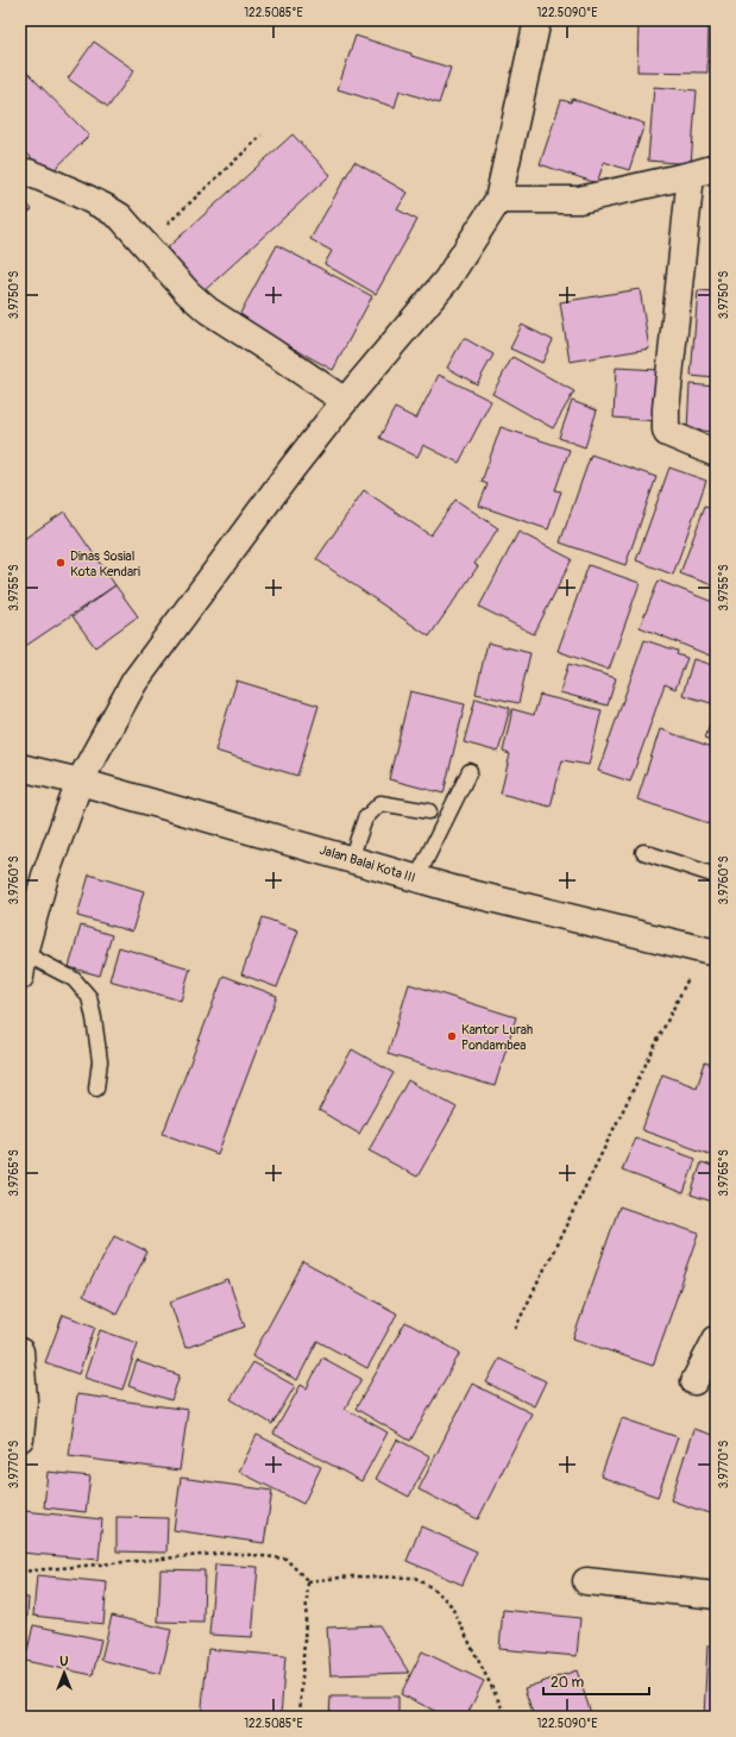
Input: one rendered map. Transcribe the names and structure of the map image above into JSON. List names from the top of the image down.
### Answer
{
  "streets": {
    "street": ["Jalan Balai Kota III"]
  },
  "places": ["Dinas Sosial Kota Kendari", "Kantor Lurah Pondambea"],
  "scale_bar": "20 m",
  "north": "top",
  "coordinates": [
    "122.5085°E",
    "122.5090°E",
    "3.9750°S",
    "3.9755°S",
    "3.9760°S",
    "3.9765°S",
    "3.9770°S"
  ]
}
